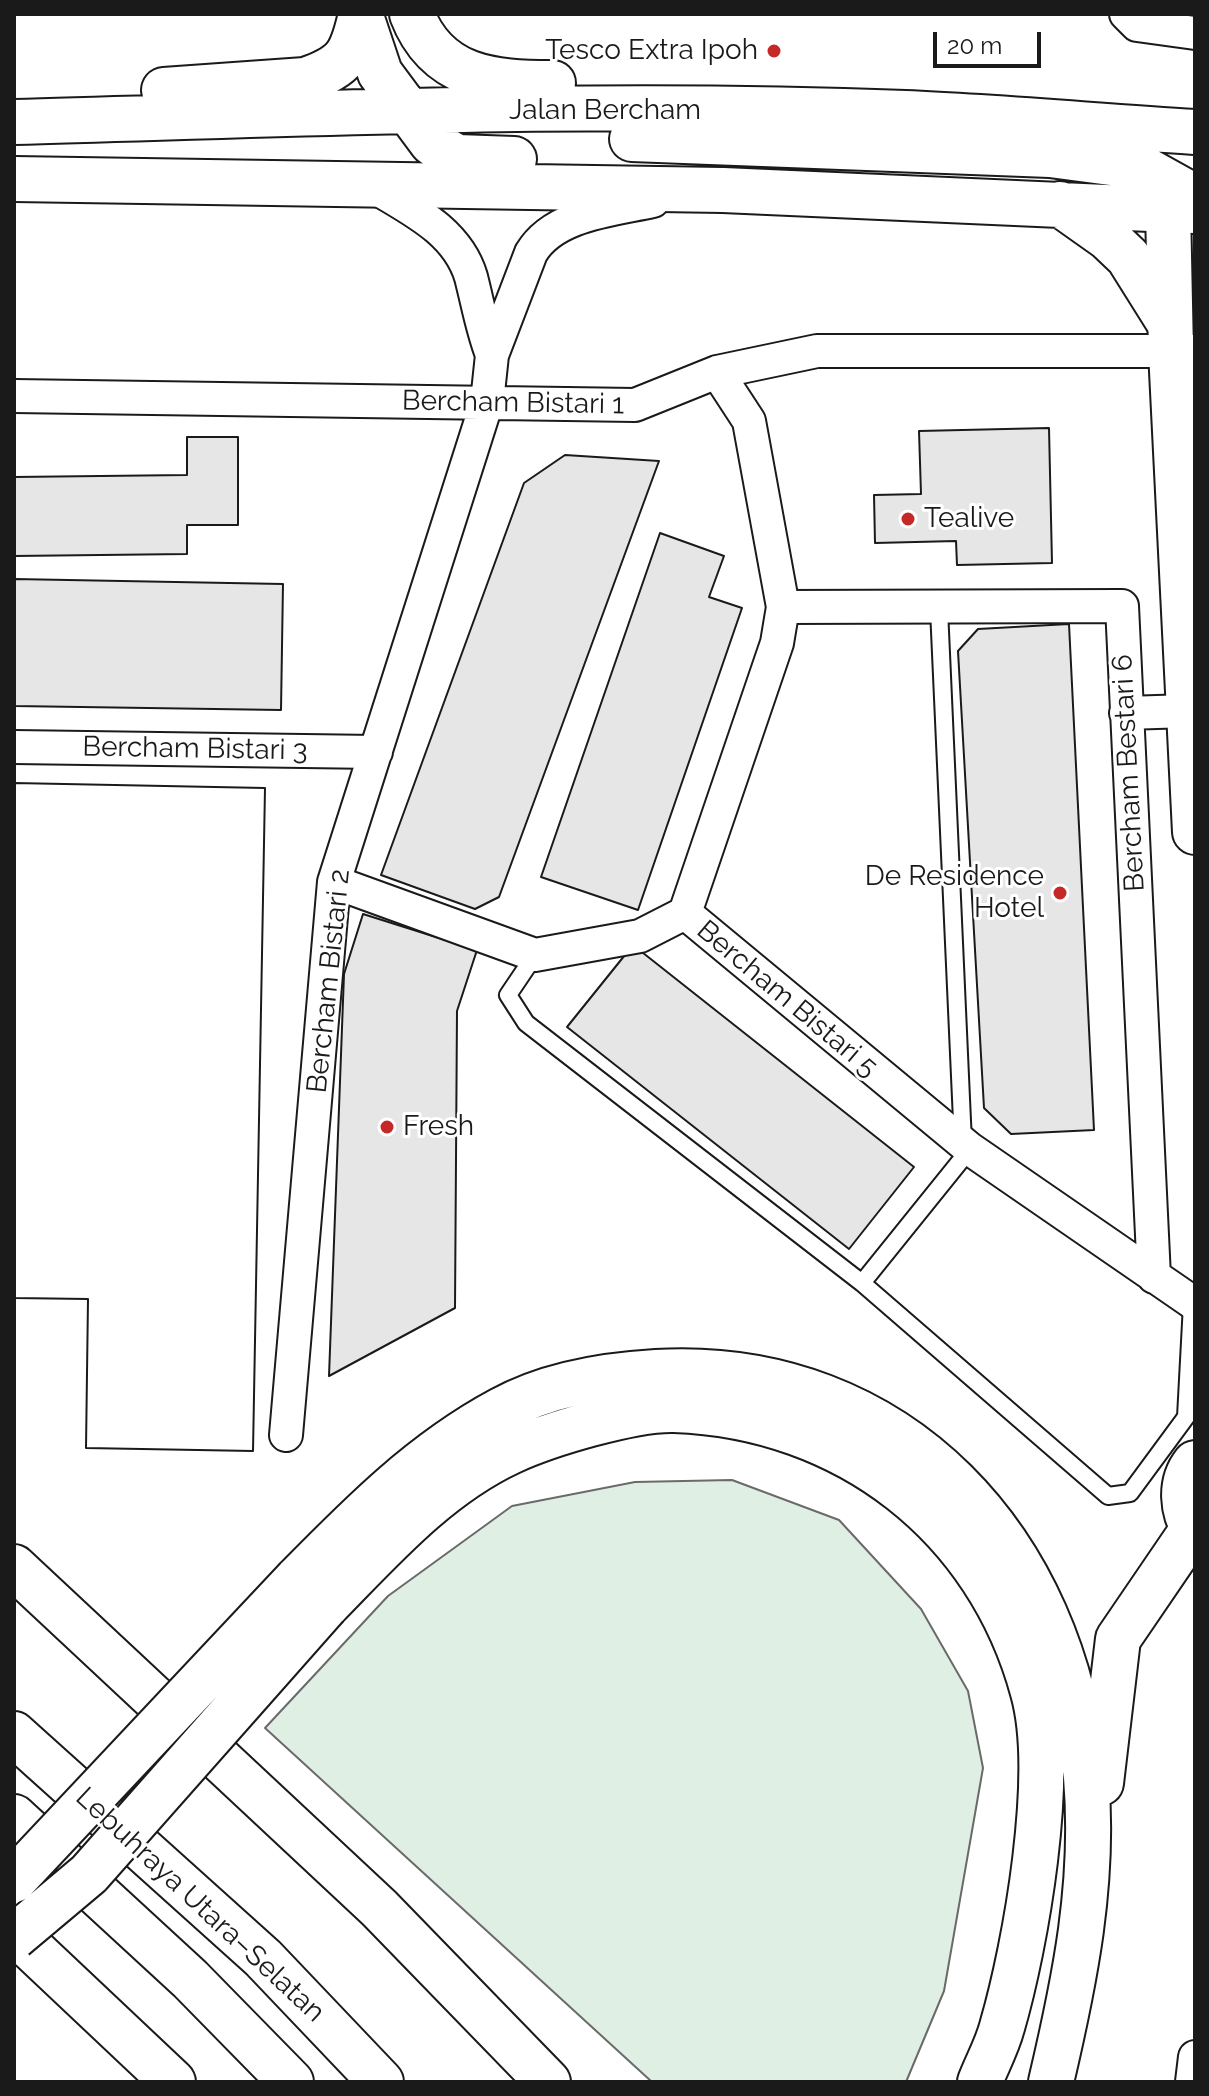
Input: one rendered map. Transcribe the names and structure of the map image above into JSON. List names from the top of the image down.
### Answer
{
  "streets": {
    "main road": ["Jalan Bercham", "Lebuhraya Utara–Selatan"],
    "street": [
      "Bercham Bistari 1",
      "Bercham Bistari 3",
      "Bercham Bestari 6",
      "Bercham Bistari 2",
      "Bercham Bistari 5"
    ]
  },
  "crossings": [
    ["Bercham Bistari 1", "Bercham Bistari 2"],
    ["Bercham Bistari 1", "Bercham Bistari 5"],
    ["Bercham Bistari 3", "Bercham Bistari 2"],
    ["Bercham Bestari 6", "Bercham Bistari 5"]
  ],
  "places": [
    "Tesco Extra Ipoh",
    "Tealive",
    "De Residence Hotel",
    "Fresh"
  ],
  "scale_bar": "20 m"
}
